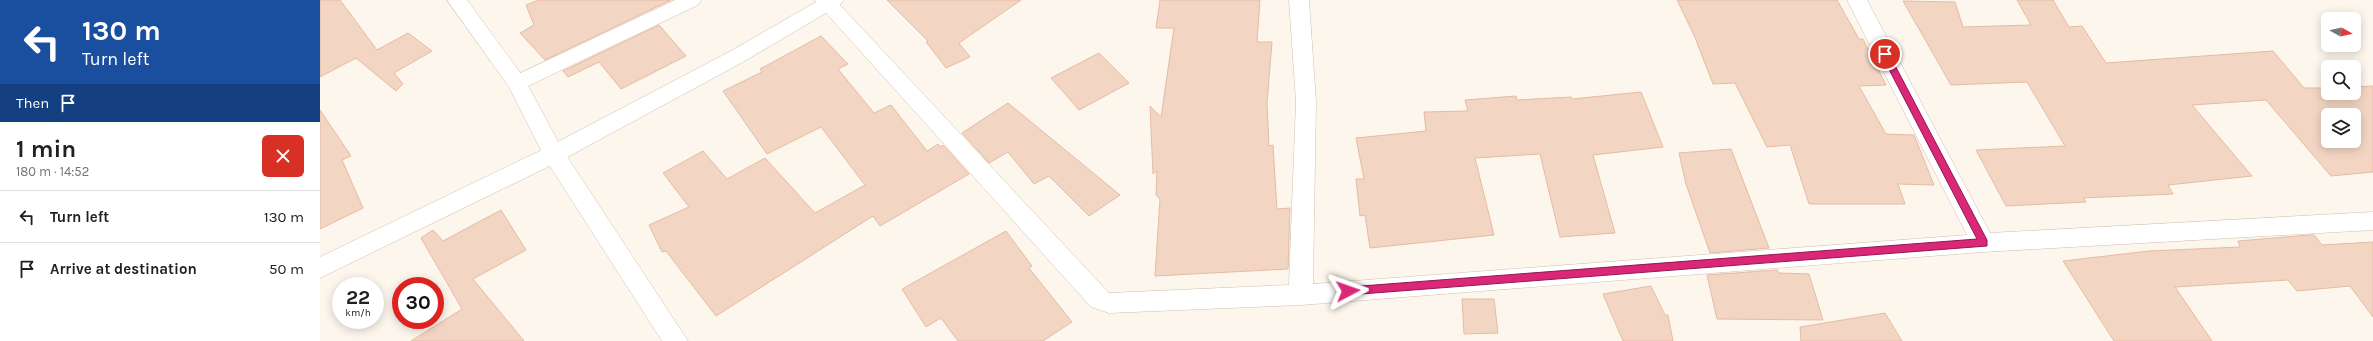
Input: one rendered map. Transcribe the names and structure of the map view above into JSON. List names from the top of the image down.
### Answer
{
  "north": "right",
  "page": {
    "turn": ["130 m", "Turn left"],
    "then": "Then",
    "heading": ["1 min", "180 m · 14:52"],
    "list": [
      {
        "name": "Turn left",
        "value": "130 m"
      },
      {
        "name": "Arrive at destination",
        "value": "50 m"
      }
    ],
    "speed": "22 km/h",
    "limit": "30"
  }
}
